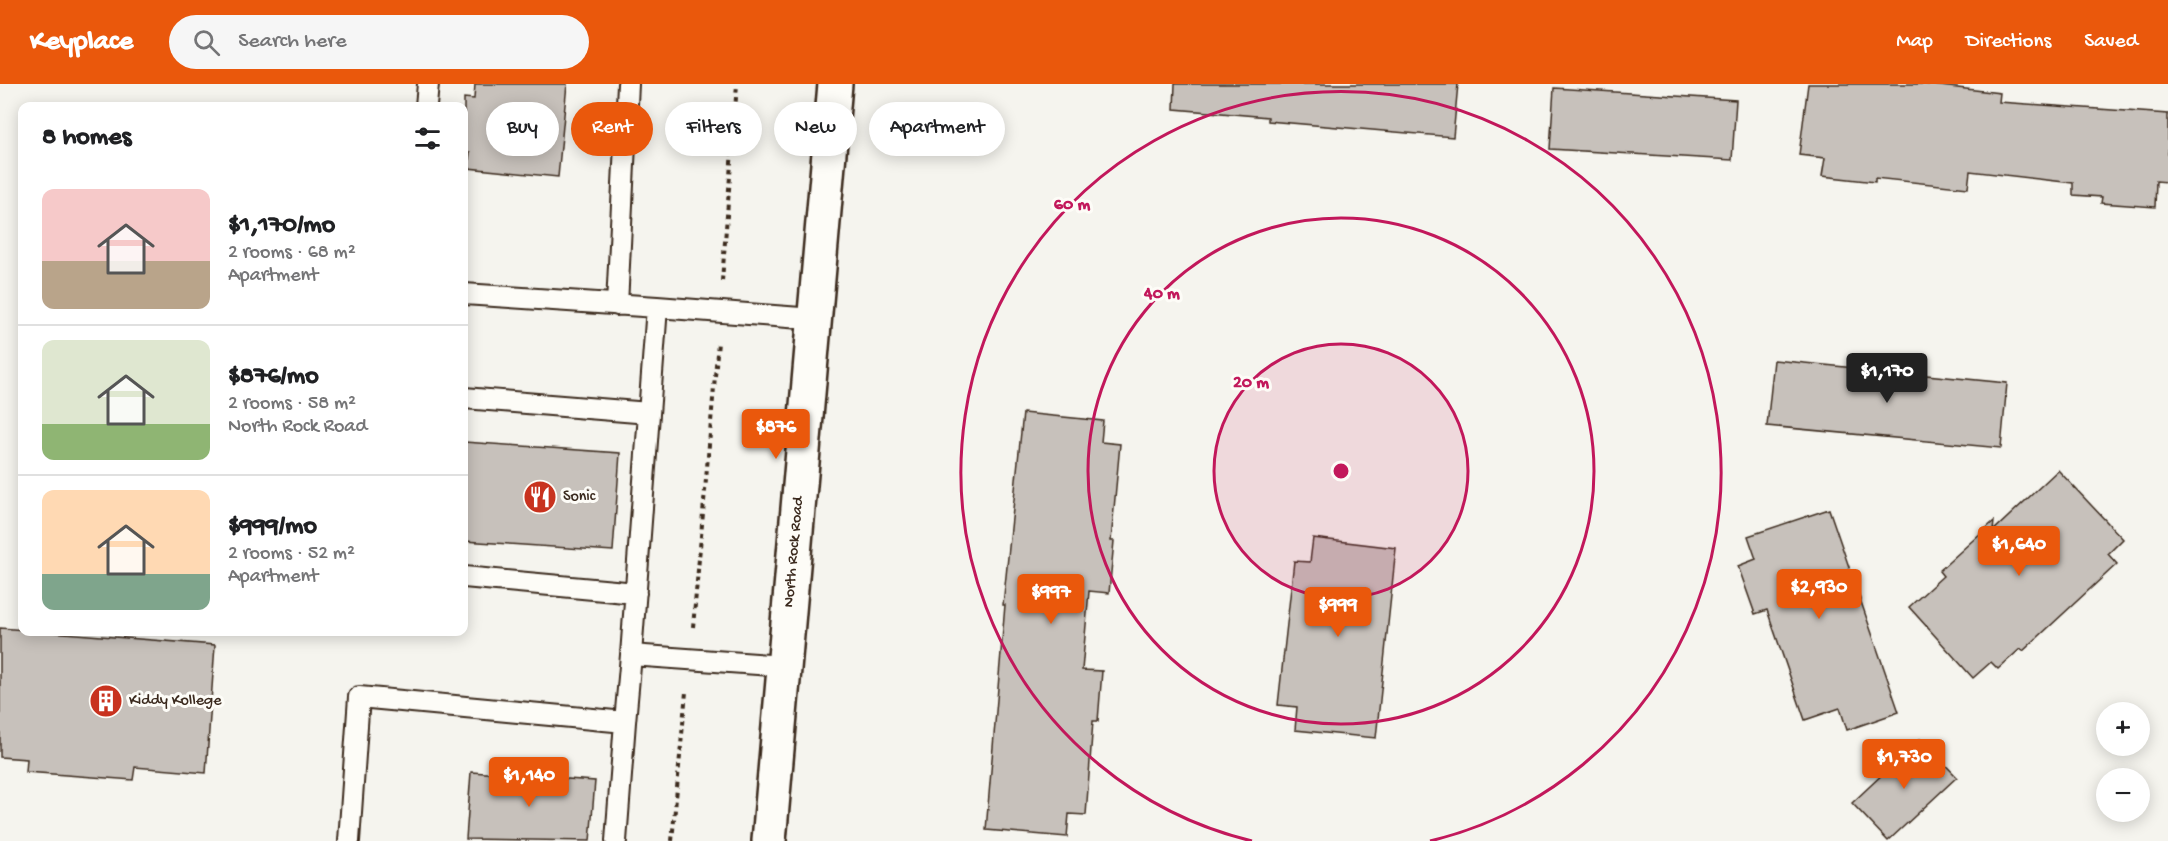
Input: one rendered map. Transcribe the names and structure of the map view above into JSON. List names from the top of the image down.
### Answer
{
  "streets": {
    "main road": ["North Rock Road"]
  },
  "places": {
    "restaurant": ["Sonic"],
    "building": ["Kiddy Kollege"]
  },
  "page": {
    "header": "Keyplace",
    "search": "Search here",
    "nav": ["Map", "Directions", "Saved"],
    "chip": [
      "Buy",
      "Rent",
      "Filters",
      "New",
      "Apartment"
    ],
    "heading": "8 homes",
    "list": [
      {
        "name": "$1,170/mo",
        "note": "2 rooms · 68 m² · Apartment"
      },
      {
        "name": "$876/mo",
        "note": "2 rooms · 58 m² · North Rock Road"
      },
      {
        "name": "$999/mo",
        "note": "2 rooms · 52 m² · Apartment"
      }
    ],
    "price": [
      "$1,170",
      "$876",
      "$1,640",
      "$2,930",
      "$997",
      "$999",
      "$1,730",
      "$1,140"
    ],
    "map_buttons": ["+", "−"]
  },
  "rings": ["60 m", "40 m", "20 m"]
}
